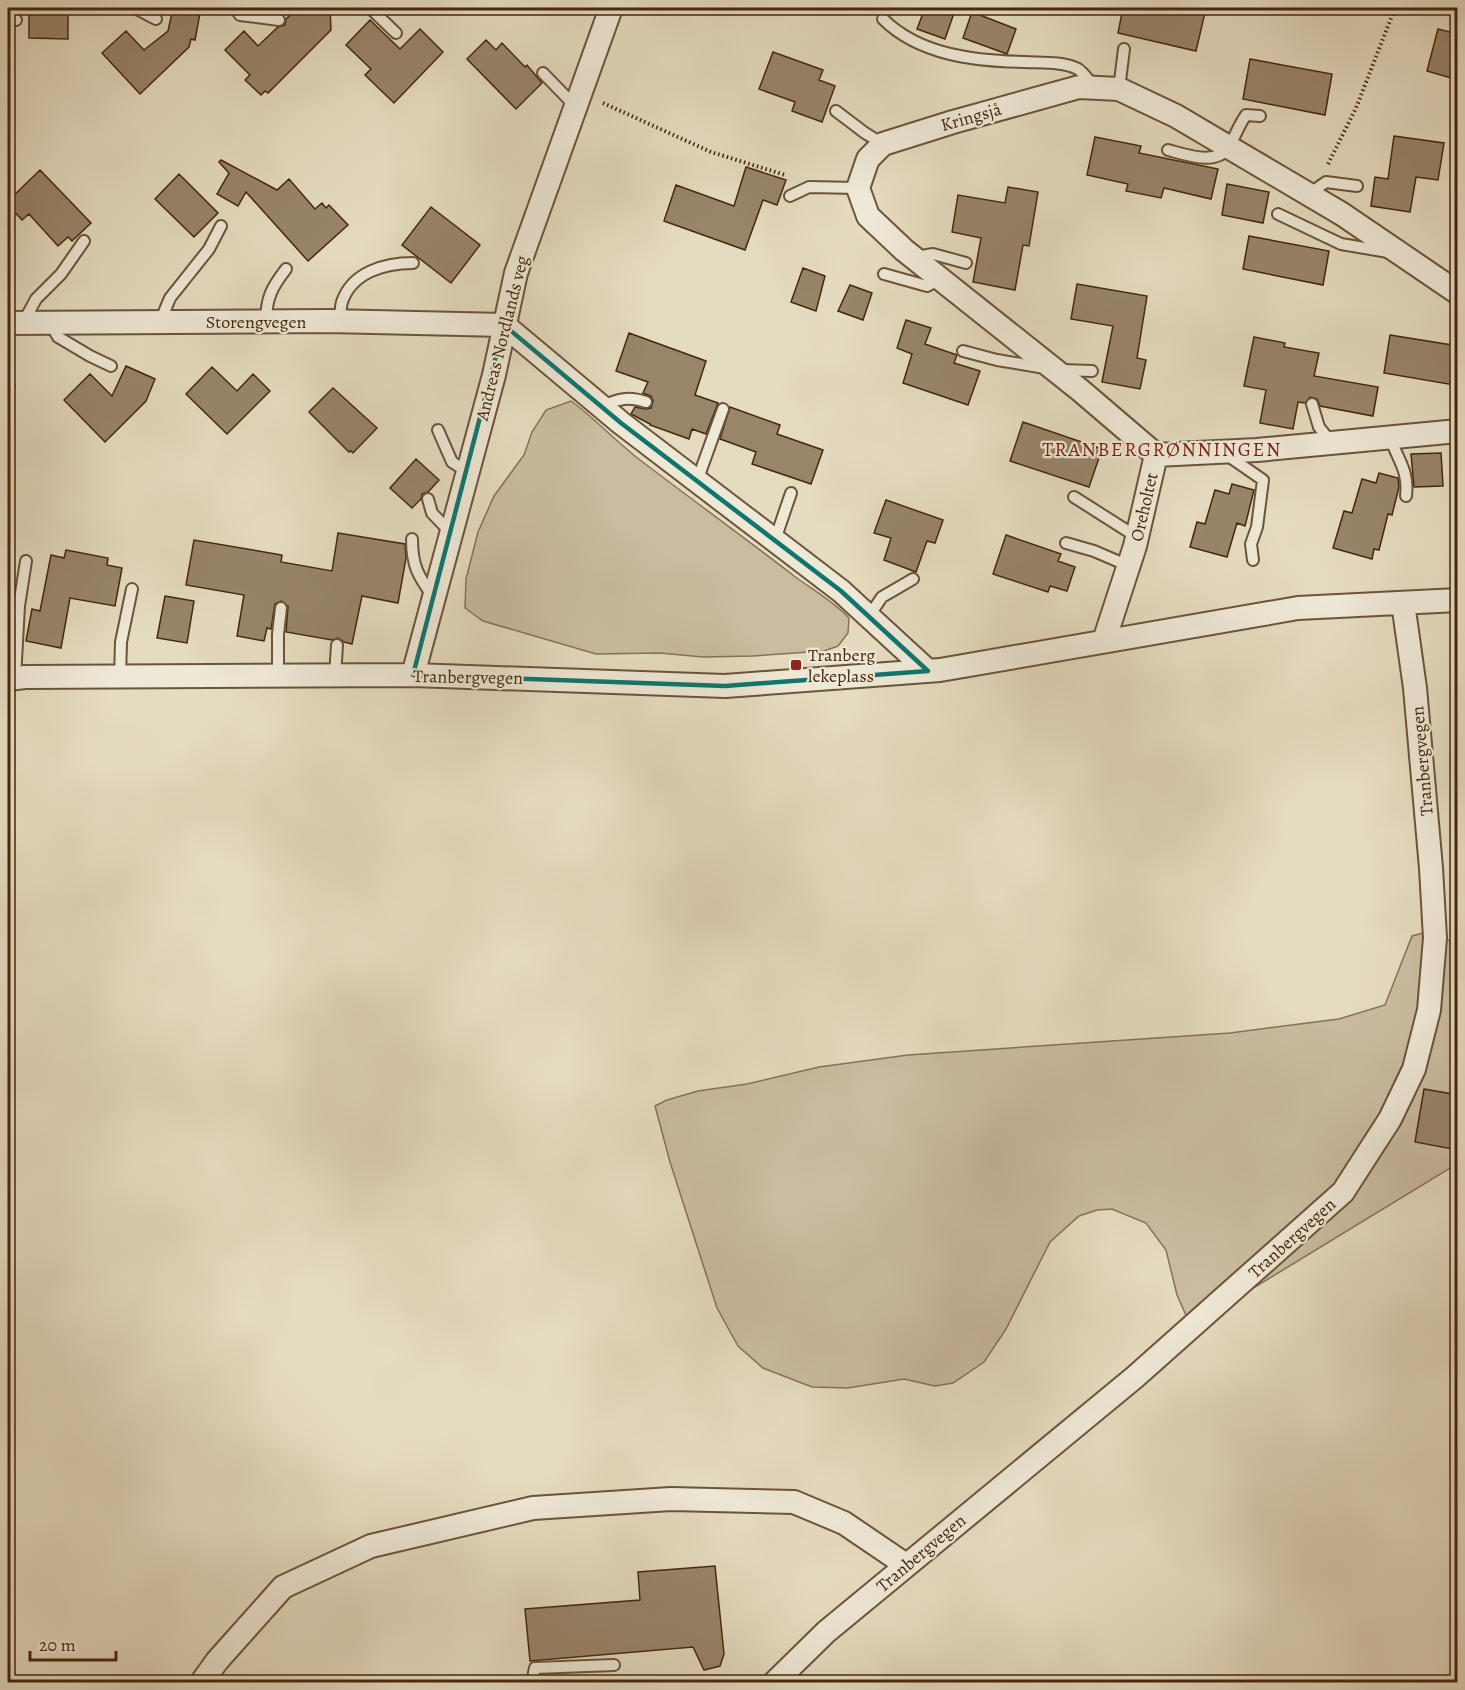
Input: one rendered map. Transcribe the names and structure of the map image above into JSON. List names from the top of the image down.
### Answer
{
  "streets": {
    "street": [
      "Kringsjå",
      "Storengvegen",
      "Andreas Nordlands veg",
      "Oreholtet",
      "Tranbergvegen"
    ]
  },
  "crossings": [
    ["Storengvegen", "Andreas Nordlands veg"],
    ["Andreas Nordlands veg", "Tranbergvegen"],
    ["Oreholtet", "Tranbergvegen"]
  ],
  "districts": ["TRANBERGRØNNINGEN"],
  "places": {
    "transit": ["Tranberg lekeplass"]
  },
  "scale_bar": "20 m"
}
